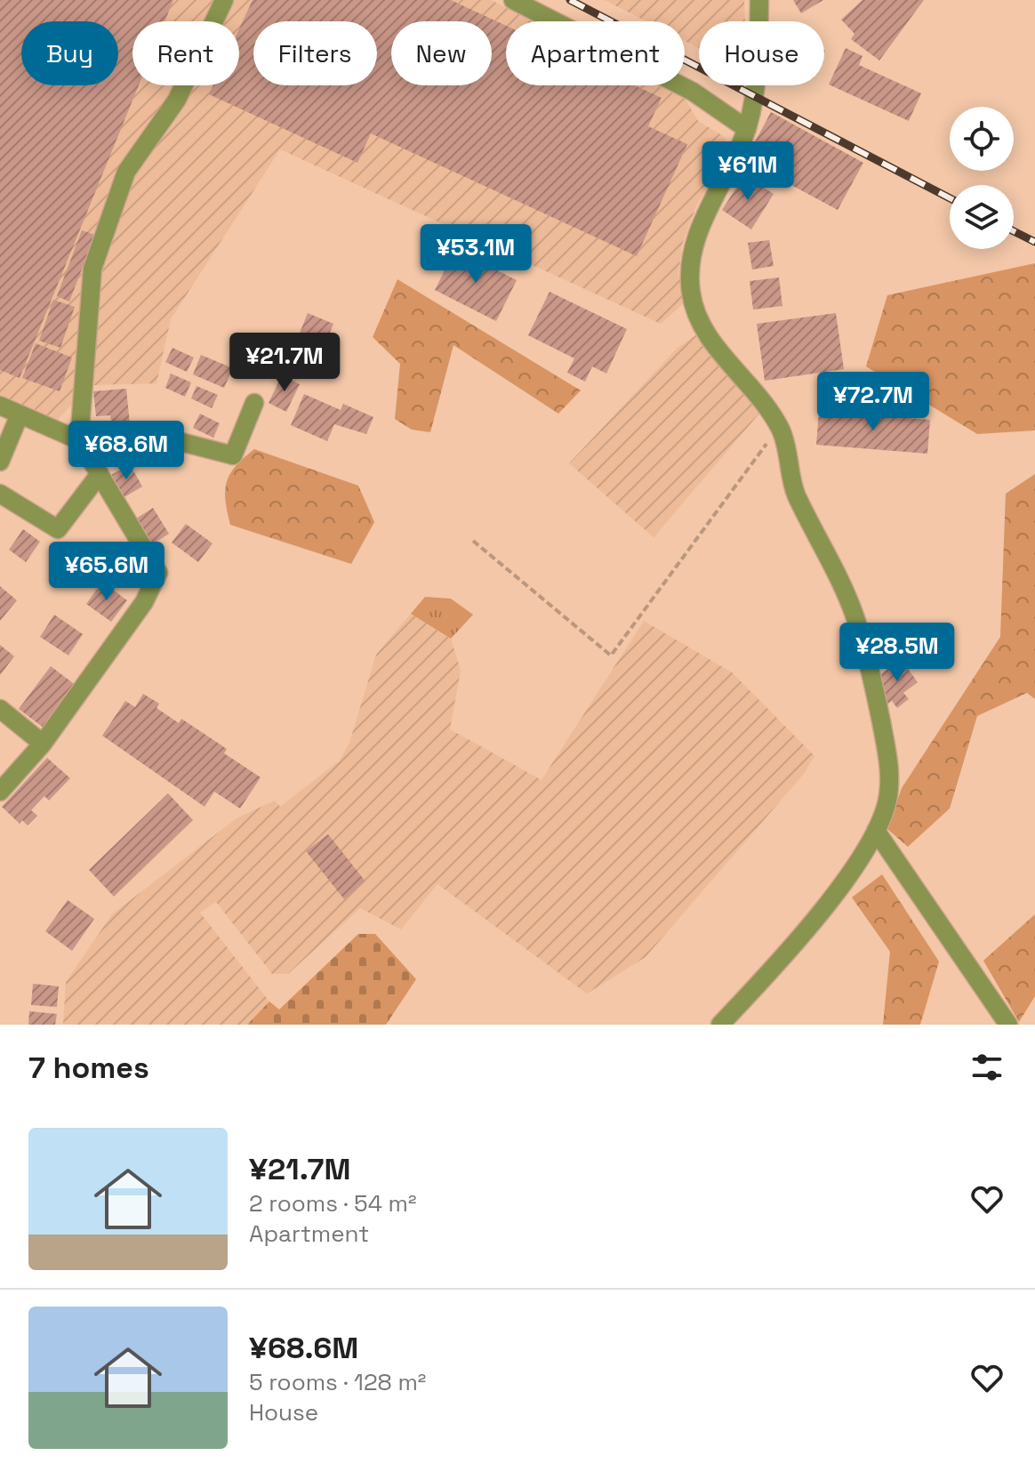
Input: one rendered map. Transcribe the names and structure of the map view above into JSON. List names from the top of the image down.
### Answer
{
  "page": {
    "chip": [
      "Buy",
      "Rent",
      "Filters",
      "New",
      "Apartment",
      "House"
    ],
    "price": [
      "¥61M",
      "¥53.1M",
      "¥21.7M",
      "¥72.7M",
      "¥68.6M",
      "¥65.6M",
      "¥28.5M"
    ],
    "heading": "7 homes",
    "list": [
      {
        "name": "¥21.7M",
        "note": "2 rooms · 54 m² · Apartment"
      },
      {
        "name": "¥68.6M",
        "note": "5 rooms · 128 m² · House"
      }
    ]
  }
}
